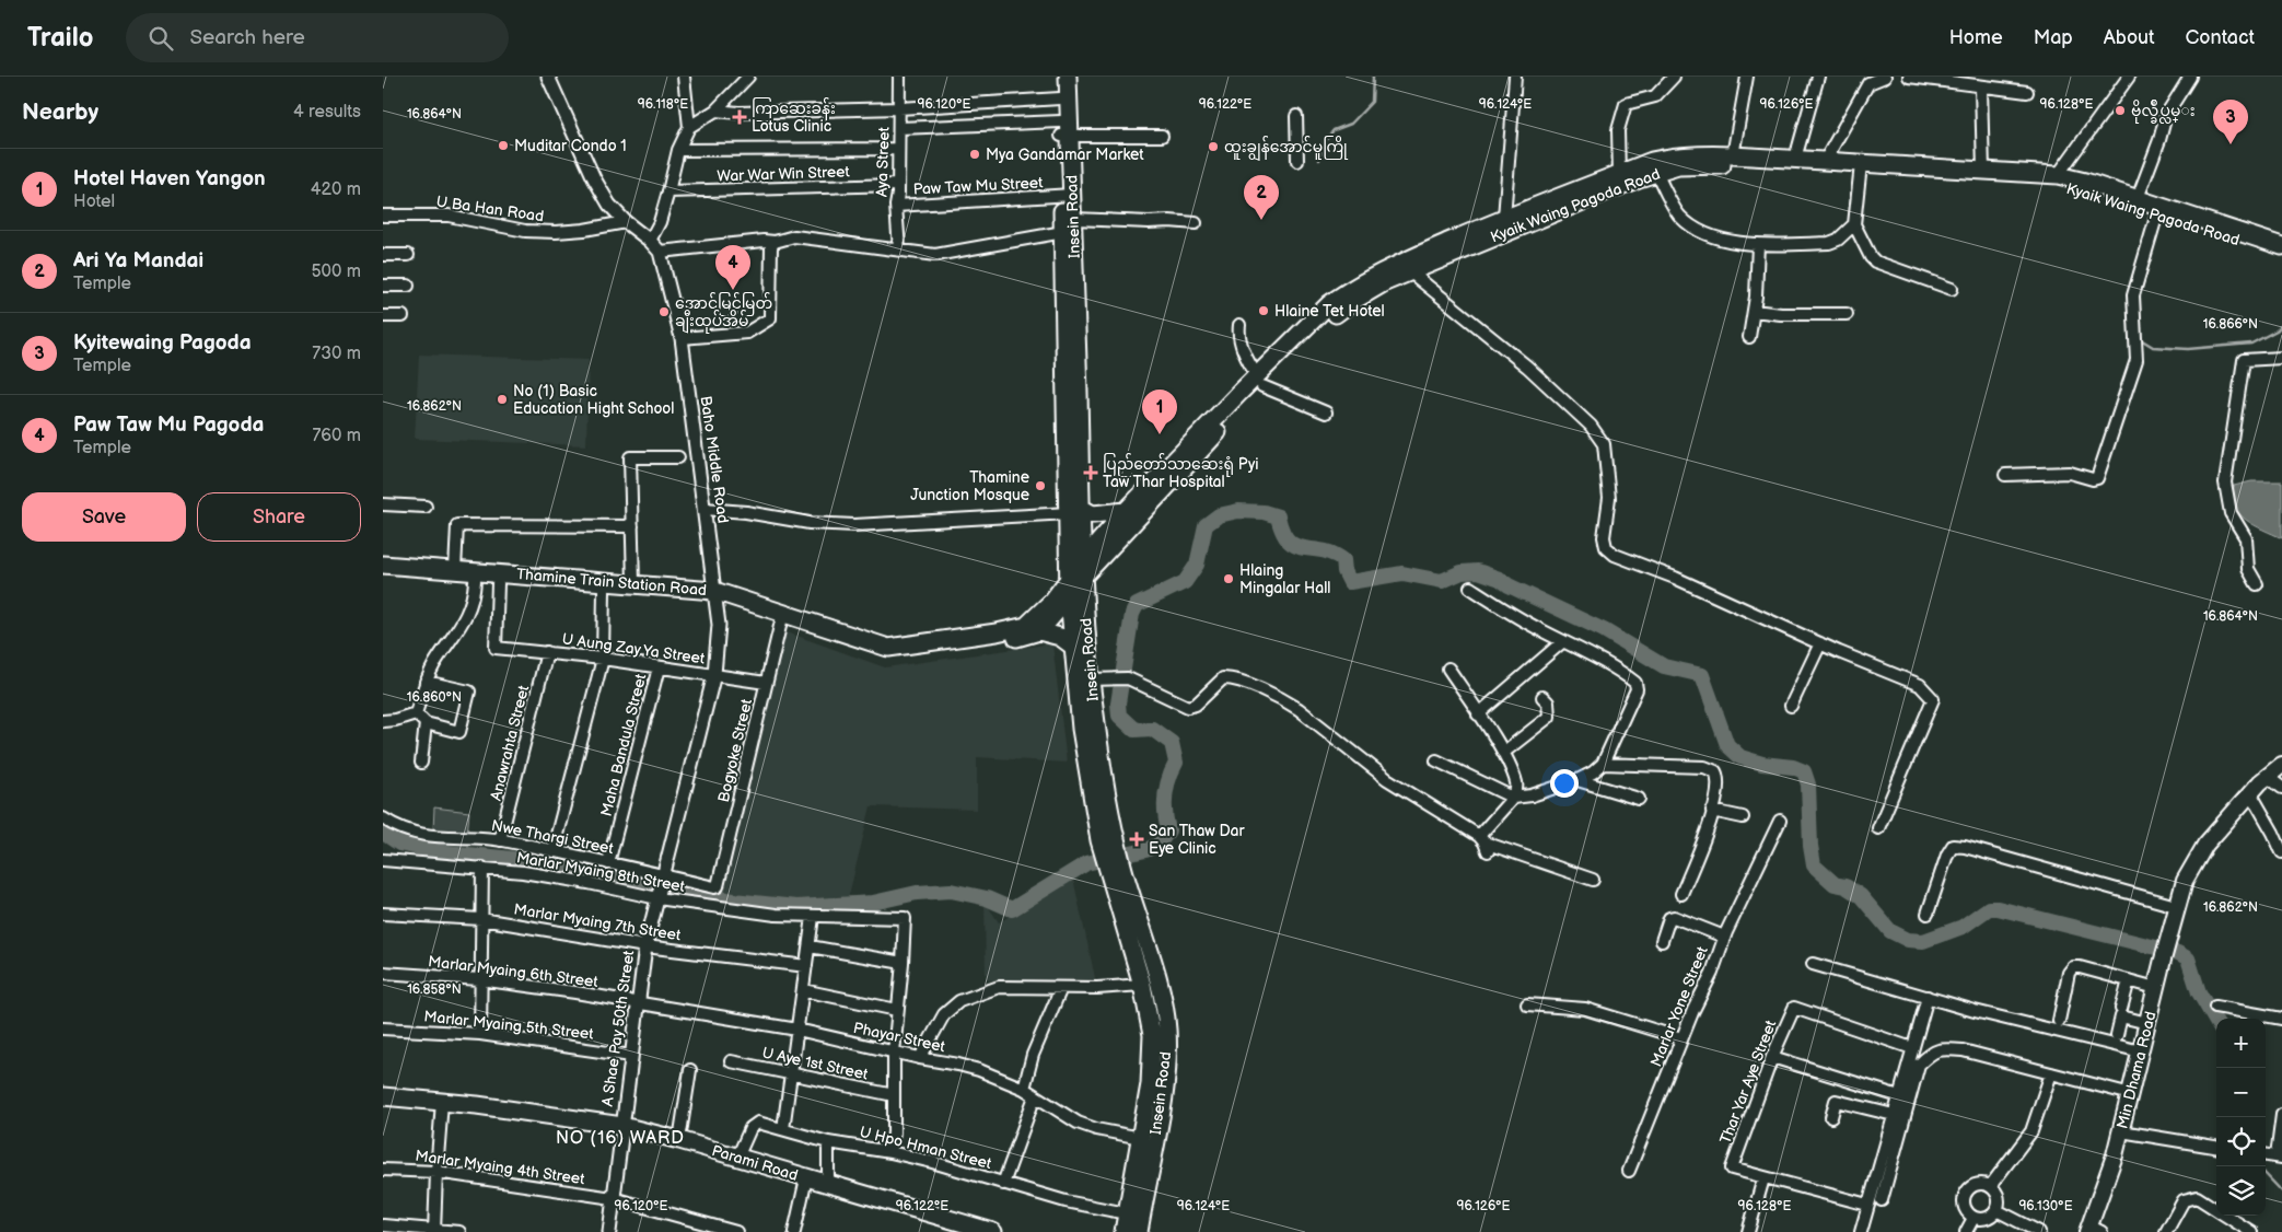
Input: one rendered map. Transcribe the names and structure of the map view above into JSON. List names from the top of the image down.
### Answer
{
  "streets": {
    "main road": [
      "Kyaik Waing Pagoda Road",
      "Insein Road",
      "Thamine Train Station Road",
      "Min Dhama Road",
      "Parami Road"
    ],
    "street": [
      "Aya Street",
      "War War Win Street",
      "Paw Taw Mu Street",
      "U Ba Han Road",
      "Baho Middle Road",
      "U Aung Zay Ya Street",
      "Anawrahta Street",
      "Maha Bandula Street",
      "Bogyoke Street",
      "Nwe Thargi Street",
      "Marlar Myaing 8th Street",
      "Marlar Myaing 7th Street",
      "Marlar Myaing 6th Street",
      "Marlar Yone Street",
      "Marlar Myaing 5th Street",
      "A Shae Pay 50th Street",
      "Phayar Street",
      "U Aye 1st Street",
      "Thar Yar Aye Street",
      "U Hpo Hman Street",
      "Marlar Myaing 4th Street"
    ]
  },
  "crossings": [
    ["Aya Street", "War War Win Street"],
    ["Aya Street", "Paw Taw Mu Street"],
    ["Paw Taw Mu Street", "Insein Road"],
    ["Kyaik Waing Pagoda Road", "Insein Road"],
    ["Kyaik Waing Pagoda Road", "Thamine Train Station Road"],
    ["Insein Road", "Thamine Train Station Road"],
    ["Insein Road", "Phayar Street"],
    ["Insein Road", "U Hpo Hman Street"],
    ["Baho Middle Road", "Thamine Train Station Road"],
    ["Baho Middle Road", "U Aung Zay Ya Street"],
    ["Baho Middle Road", "Nwe Thargi Street"],
    ["Baho Middle Road", "A Shae Pay 50th Street"],
    ["Thamine Train Station Road", "U Aung Zay Ya Street"],
    ["Thamine Train Station Road", "Bogyoke Street"],
    ["U Aung Zay Ya Street", "Anawrahta Street"],
    ["U Aung Zay Ya Street", "Maha Bandula Street"],
    ["U Aung Zay Ya Street", "Bogyoke Street"],
    ["Anawrahta Street", "Nwe Thargi Street"],
    ["Maha Bandula Street", "Nwe Thargi Street"],
    ["Bogyoke Street", "Nwe Thargi Street"],
    ["Nwe Thargi Street", "A Shae Pay 50th Street"],
    ["Marlar Myaing 8th Street", "A Shae Pay 50th Street"],
    ["Marlar Myaing 7th Street", "A Shae Pay 50th Street"],
    ["Marlar Myaing 6th Street", "A Shae Pay 50th Street"],
    ["Marlar Myaing 6th Street", "Phayar Street"],
    ["Marlar Myaing 5th Street", "A Shae Pay 50th Street"],
    ["A Shae Pay 50th Street", "Phayar Street"],
    ["A Shae Pay 50th Street", "Parami Road"],
    ["A Shae Pay 50th Street", "Marlar Myaing 4th Street"],
    ["U Hpo Hman Street", "Parami Road"]
  ],
  "districts": ["NO (16) WARD"],
  "places": {
    "other": [
      "ဗိုလ္ခ်ဳပ္လမ္း",
      "Muditar Condo 1",
      "ထူးချွန်အောင်မူကြို",
      "Mya Gandamar Market",
      "Hlaine Tet Hotel",
      "အောင်မြင့်မြတ် ချီးထုပ်အိမ်",
      "No (1) Basic Education Hight School",
      "Thamine Junction Mosque",
      "Hlaing Mingalar Hall"
    ],
    "health": ["ကြာဆေးခန်း Lotus Clinic", "ပြည်တော်သာဆေးရုံ Pyi Taw Thar Hospital", "San Thaw Dar Eye Clinic"]
  },
  "page": {
    "header": "Trailo",
    "search": "Search here",
    "nav": [
      "Home",
      "Map",
      "About",
      "Contact"
    ],
    "heading": ["Nearby", "4 results"],
    "pins": [
      "3",
      "2",
      "4",
      "1"
    ],
    "list": [
      {
        "mark": "1",
        "name": "Hotel Haven Yangon",
        "note": "Hotel",
        "value": "420 m"
      },
      {
        "mark": "2",
        "name": "Ari Ya Mandai",
        "note": "Temple",
        "value": "500 m"
      },
      {
        "mark": "3",
        "name": "Kyitewaing Pagoda",
        "note": "Temple",
        "value": "730 m"
      },
      {
        "mark": "4",
        "name": "Paw Taw Mu Pagoda",
        "note": "Temple",
        "value": "760 m"
      }
    ],
    "buttons": ["Save", "Share"],
    "map_buttons": ["+", "−"]
  },
  "coordinates": [
    "96.118°E",
    "96.120°E",
    "96.122°E",
    "96.124°E",
    "96.126°E",
    "96.128°E",
    "16.864°N",
    "16.866°N",
    "16.862°N",
    "16.860°N",
    "16.858°N",
    "96.130°E"
  ]
}
